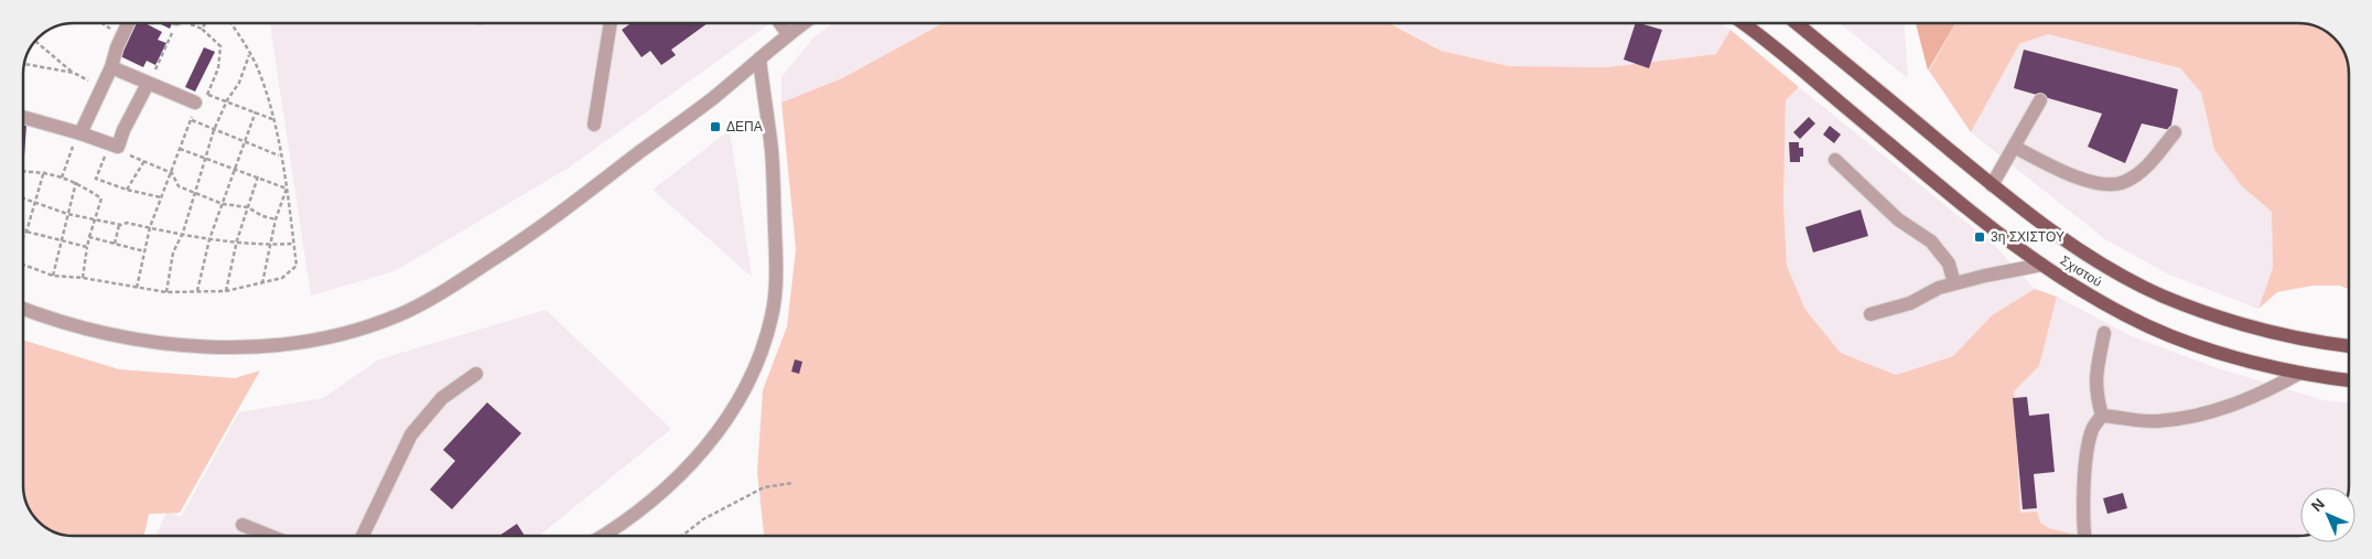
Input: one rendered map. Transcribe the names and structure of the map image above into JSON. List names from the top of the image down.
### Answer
{
  "streets": {
    "main road": ["Σχιστού"]
  },
  "places": {
    "transit": ["ΔΕΠΑ", "3η ΣΧΙΣΤΟΥ"]
  },
  "north": "top left"
}
